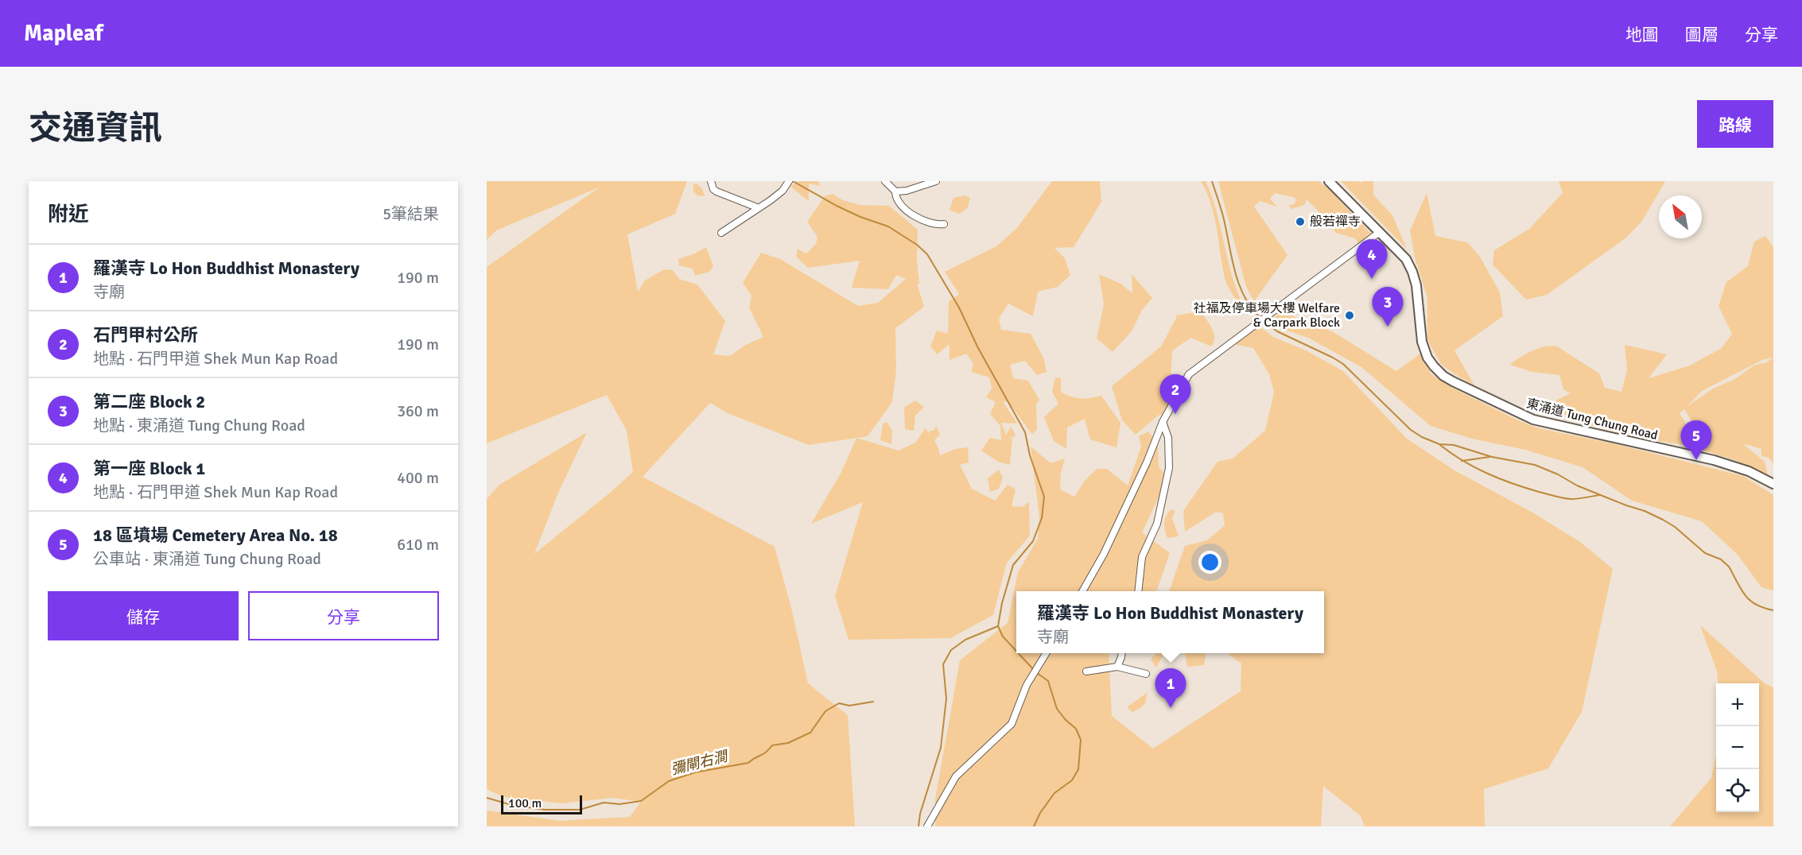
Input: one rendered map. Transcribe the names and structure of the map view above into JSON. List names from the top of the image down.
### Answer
{
  "streets": {
    "main road": ["東涌道 Tung Chung Road"]
  },
  "water": ["彌閘右澗"],
  "places": ["般若禪寺", "社福及停車場大樓 Welfare & Carpark Block"],
  "scale_bar": "100 m",
  "north": "top left",
  "page": {
    "header": "Mapleaf",
    "nav": ["地圖", "圖層", "分享"],
    "title": "交通資訊",
    "buttons": [
      "路線",
      ["儲存", "分享"]
    ],
    "heading": ["附近", "5筆結果"],
    "pins": [
      "4",
      "3",
      "2",
      "5",
      "1"
    ],
    "list": [
      {
        "mark": "1",
        "name": "羅漢寺 Lo Hon Buddhist Monastery",
        "note": "寺廟",
        "value": "190 m"
      },
      {
        "mark": "2",
        "name": "石門甲村公所",
        "note": "地點 · 石門甲道 Shek Mun Kap Road",
        "value": "190 m"
      },
      {
        "mark": "3",
        "name": "第二座 Block 2",
        "note": "地點 · 東涌道 Tung Chung Road",
        "value": "360 m"
      },
      {
        "mark": "4",
        "name": "第一座 Block 1",
        "note": "地點 · 石門甲道 Shek Mun Kap Road",
        "value": "400 m"
      },
      {
        "mark": "5",
        "name": "18 區墳場 Cemetery Area No. 18",
        "note": "公車站 · 東涌道 Tung Chung Road",
        "value": "610 m"
      }
    ],
    "popup": ["羅漢寺 Lo Hon Buddhist Monastery", "寺廟"],
    "map_buttons": ["+", "−"],
    "scale": "100 m"
  }
}
